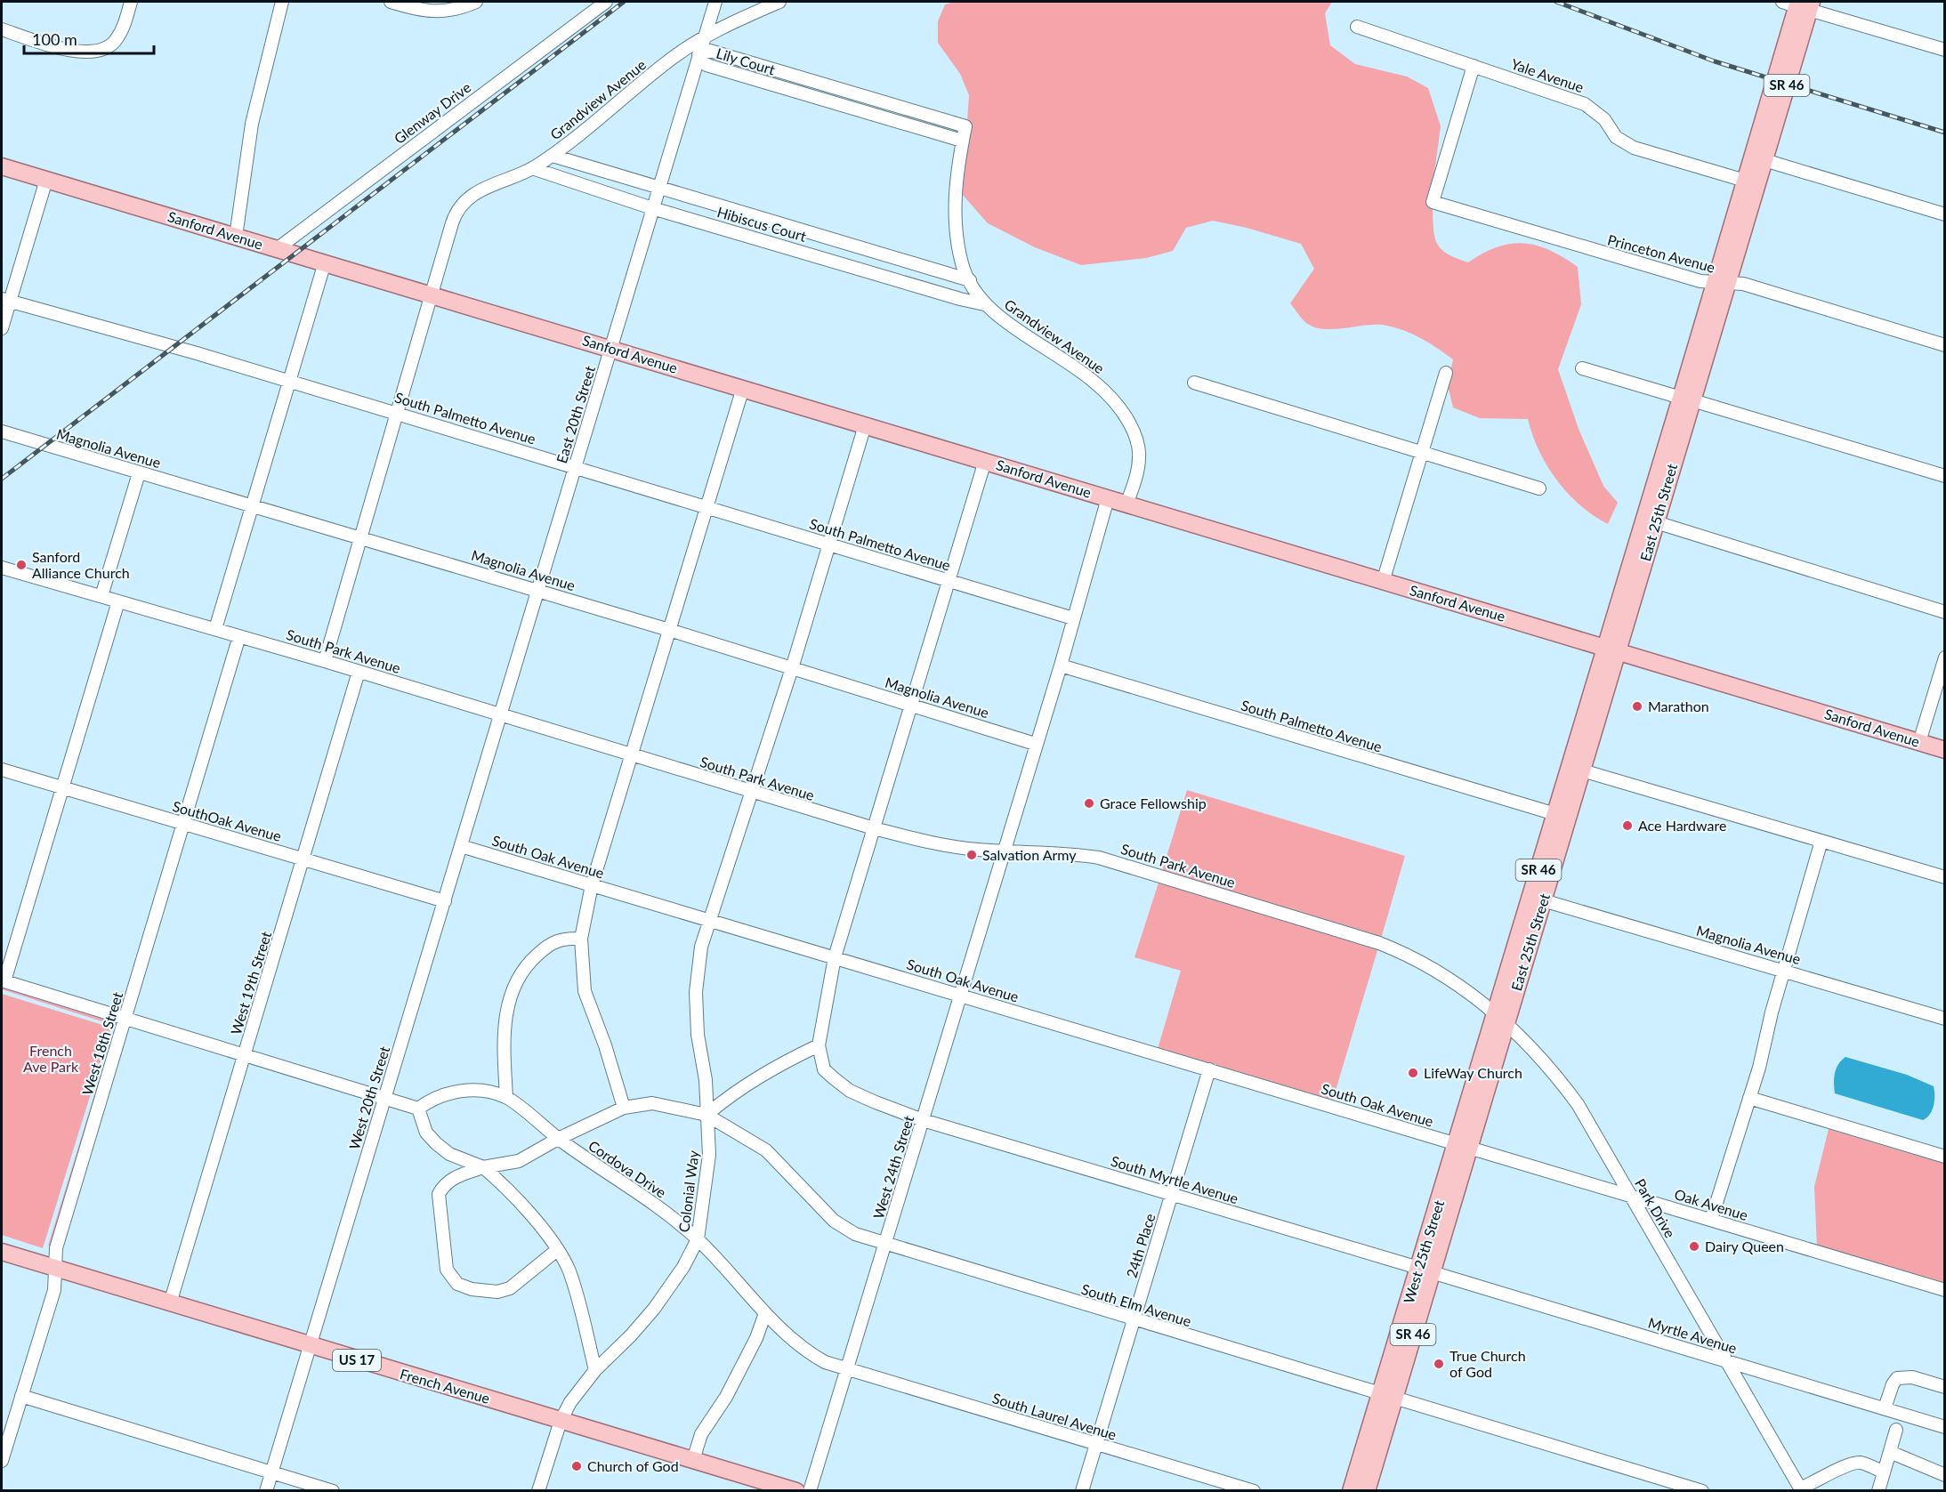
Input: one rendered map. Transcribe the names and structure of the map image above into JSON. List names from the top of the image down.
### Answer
{
  "streets": {
    "main road": [
      "SR 46",
      "Sanford Avenue",
      "East 25th Street",
      "West 25th Street",
      "US 17",
      "French Avenue"
    ],
    "street": [
      "Lily Court",
      "Yale Avenue",
      "Grandview Avenue",
      "Glenway Drive",
      "Hibiscus Court",
      "Princeton Avenue",
      "East 20th Street",
      "South Palmetto Avenue",
      "Magnolia Avenue",
      "South Park Avenue",
      "SouthOak Avenue",
      "South Oak Avenue",
      "West 19th Street",
      "West 18th Street",
      "West 20th Street",
      "West 24th Street",
      "Cordova Drive",
      "South Myrtle Avenue",
      "Colonial Way",
      "Oak Avenue",
      "Park Drive",
      "24th Place",
      "South Elm Avenue",
      "Myrtle Avenue",
      "South Laurel Avenue"
    ]
  },
  "crossings": [
    ["Lily Court", "Grandview Avenue"],
    ["Lily Court", "East 20th Street"],
    ["Yale Avenue", "Princeton Avenue"],
    ["Yale Avenue", "East 25th Street"],
    ["Grandview Avenue", "Hibiscus Court"],
    ["Grandview Avenue", "Sanford Avenue"],
    ["Grandview Avenue", "East 20th Street"],
    ["Grandview Avenue", "South Palmetto Avenue"],
    ["Grandview Avenue", "Magnolia Avenue"],
    ["Grandview Avenue", "South Park Avenue"],
    ["Glenway Drive", "Sanford Avenue"],
    ["Hibiscus Court", "East 20th Street"],
    ["Sanford Avenue", "East 20th Street"],
    ["Sanford Avenue", "East 25th Street"],
    ["Sanford Avenue", "West 24th Street"],
    ["Sanford Avenue", "Colonial Way"],
    ["Princeton Avenue", "East 25th Street"],
    ["East 20th Street", "South Palmetto Avenue"],
    ["East 20th Street", "Magnolia Avenue"],
    ["East 20th Street", "South Park Avenue"],
    ["East 20th Street", "West 20th Street"],
    ["South Palmetto Avenue", "East 25th Street"],
    ["South Palmetto Avenue", "West 24th Street"],
    ["South Palmetto Avenue", "Colonial Way"],
    ["Magnolia Avenue", "East 25th Street"],
    ["Magnolia Avenue", "West 24th Street"],
    ["Magnolia Avenue", "Colonial Way"],
    ["East 25th Street", "South Park Avenue"],
    ["East 25th Street", "Park Drive"],
    ["East 25th Street", "West 25th Street"],
    ["South Park Avenue", "West 19th Street"],
    ["South Park Avenue", "West 18th Street"],
    ["South Park Avenue", "West 20th Street"],
    ["South Park Avenue", "West 24th Street"],
    ["South Park Avenue", "Colonial Way"],
    ["South Park Avenue", "Park Drive"],
    ["South Park Avenue", "West 25th Street"],
    ["SouthOak Avenue", "West 19th Street"],
    ["SouthOak Avenue", "West 18th Street"],
    ["SouthOak Avenue", "West 20th Street"],
    ["South Oak Avenue", "West 20th Street"],
    ["South Oak Avenue", "West 24th Street"],
    ["South Oak Avenue", "Colonial Way"],
    ["South Oak Avenue", "Oak Avenue"],
    ["South Oak Avenue", "24th Place"],
    ["South Oak Avenue", "West 25th Street"],
    ["West 19th Street", "French Avenue"],
    ["West 18th Street", "French Avenue"],
    ["West 20th Street", "French Avenue"],
    ["West 24th Street", "Cordova Drive"],
    ["West 24th Street", "South Myrtle Avenue"],
    ["West 24th Street", "South Elm Avenue"],
    ["West 24th Street", "South Laurel Avenue"],
    ["Cordova Drive", "Colonial Way"],
    ["Cordova Drive", "South Elm Avenue"],
    ["Cordova Drive", "South Laurel Avenue"],
    ["South Myrtle Avenue", "24th Place"],
    ["South Myrtle Avenue", "West 25th Street"],
    ["South Myrtle Avenue", "Myrtle Avenue"],
    ["Colonial Way", "South Elm Avenue"],
    ["Colonial Way", "French Avenue"],
    ["Oak Avenue", "Park Drive"],
    ["Oak Avenue", "West 25th Street"],
    ["Park Drive", "West 25th Street"],
    ["Park Drive", "Myrtle Avenue"],
    ["24th Place", "South Elm Avenue"],
    ["24th Place", "South Laurel Avenue"],
    ["West 25th Street", "South Elm Avenue"],
    ["West 25th Street", "Myrtle Avenue"]
  ],
  "parks": ["French Ave Park"],
  "places": [
    "Sanford Alliance Church",
    "Marathon",
    "Grace Fellowship",
    "Ace Hardware",
    "Salvation Army",
    "LifeWay Church",
    "Dairy Queen",
    "True Church of God",
    "Church of God"
  ],
  "scale_bar": "100 m"
}
